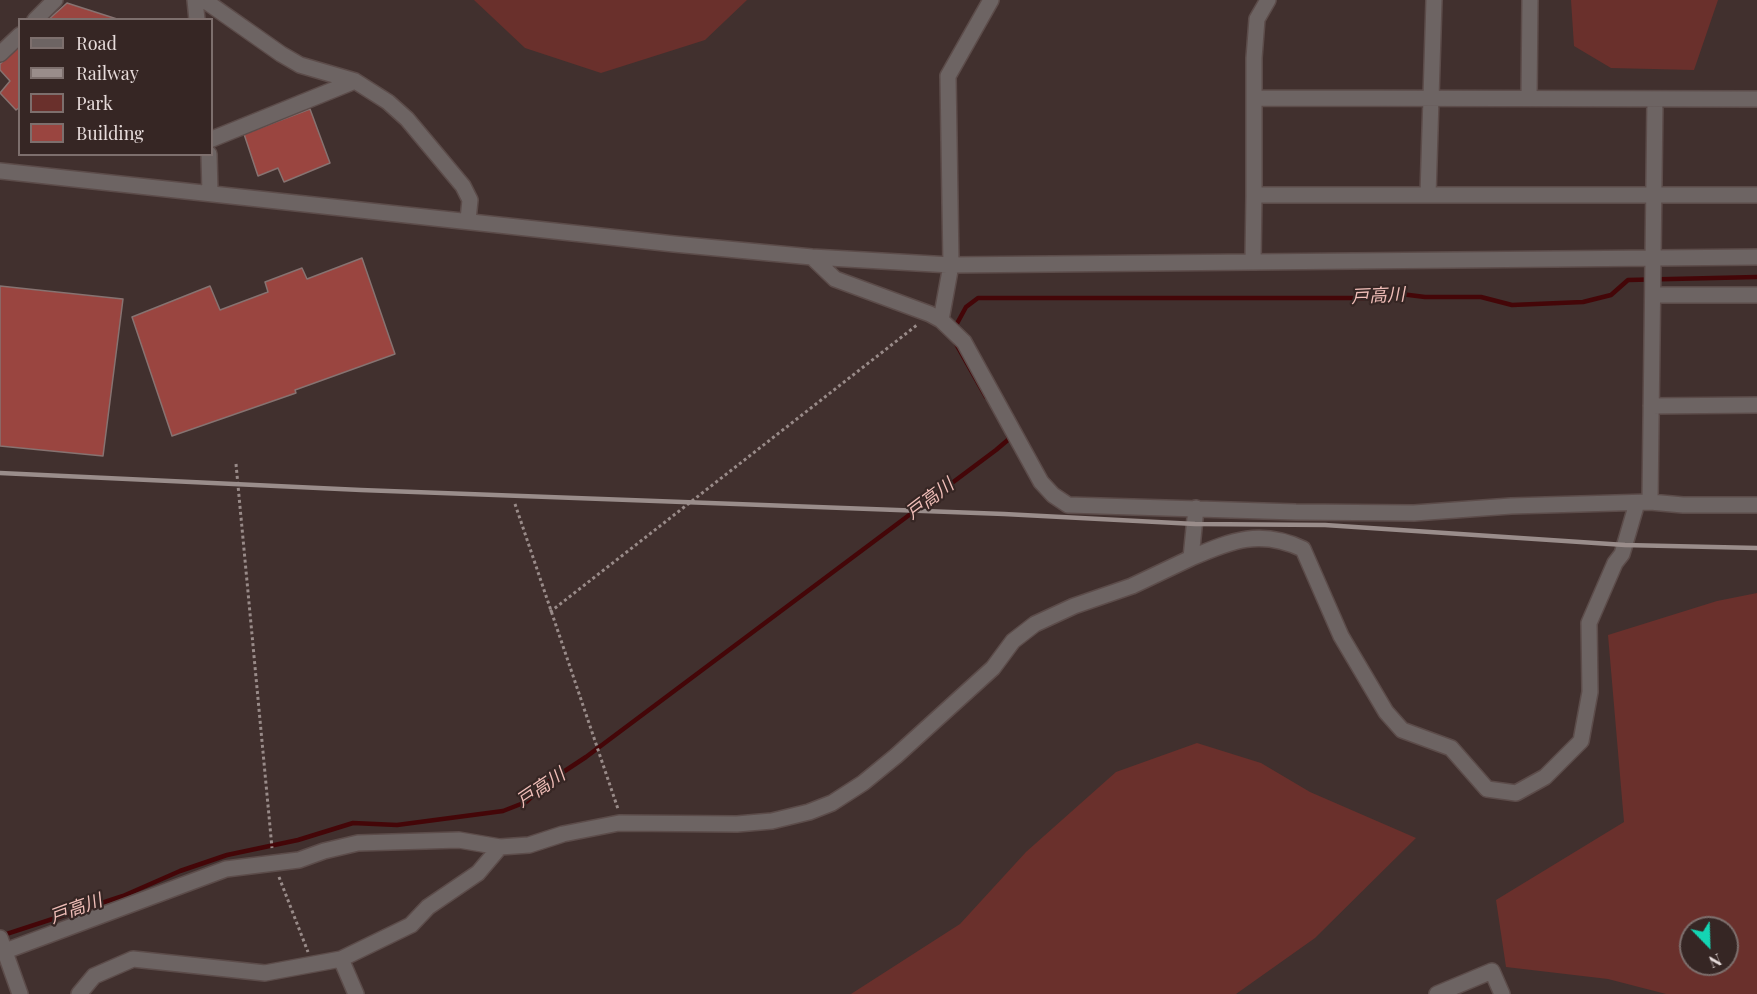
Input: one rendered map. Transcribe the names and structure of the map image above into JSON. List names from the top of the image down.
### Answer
{
  "water": ["戸高川"],
  "legend": [
    "Road",
    "Railway",
    "Park",
    "Building"
  ],
  "north": "bottom right"
}
